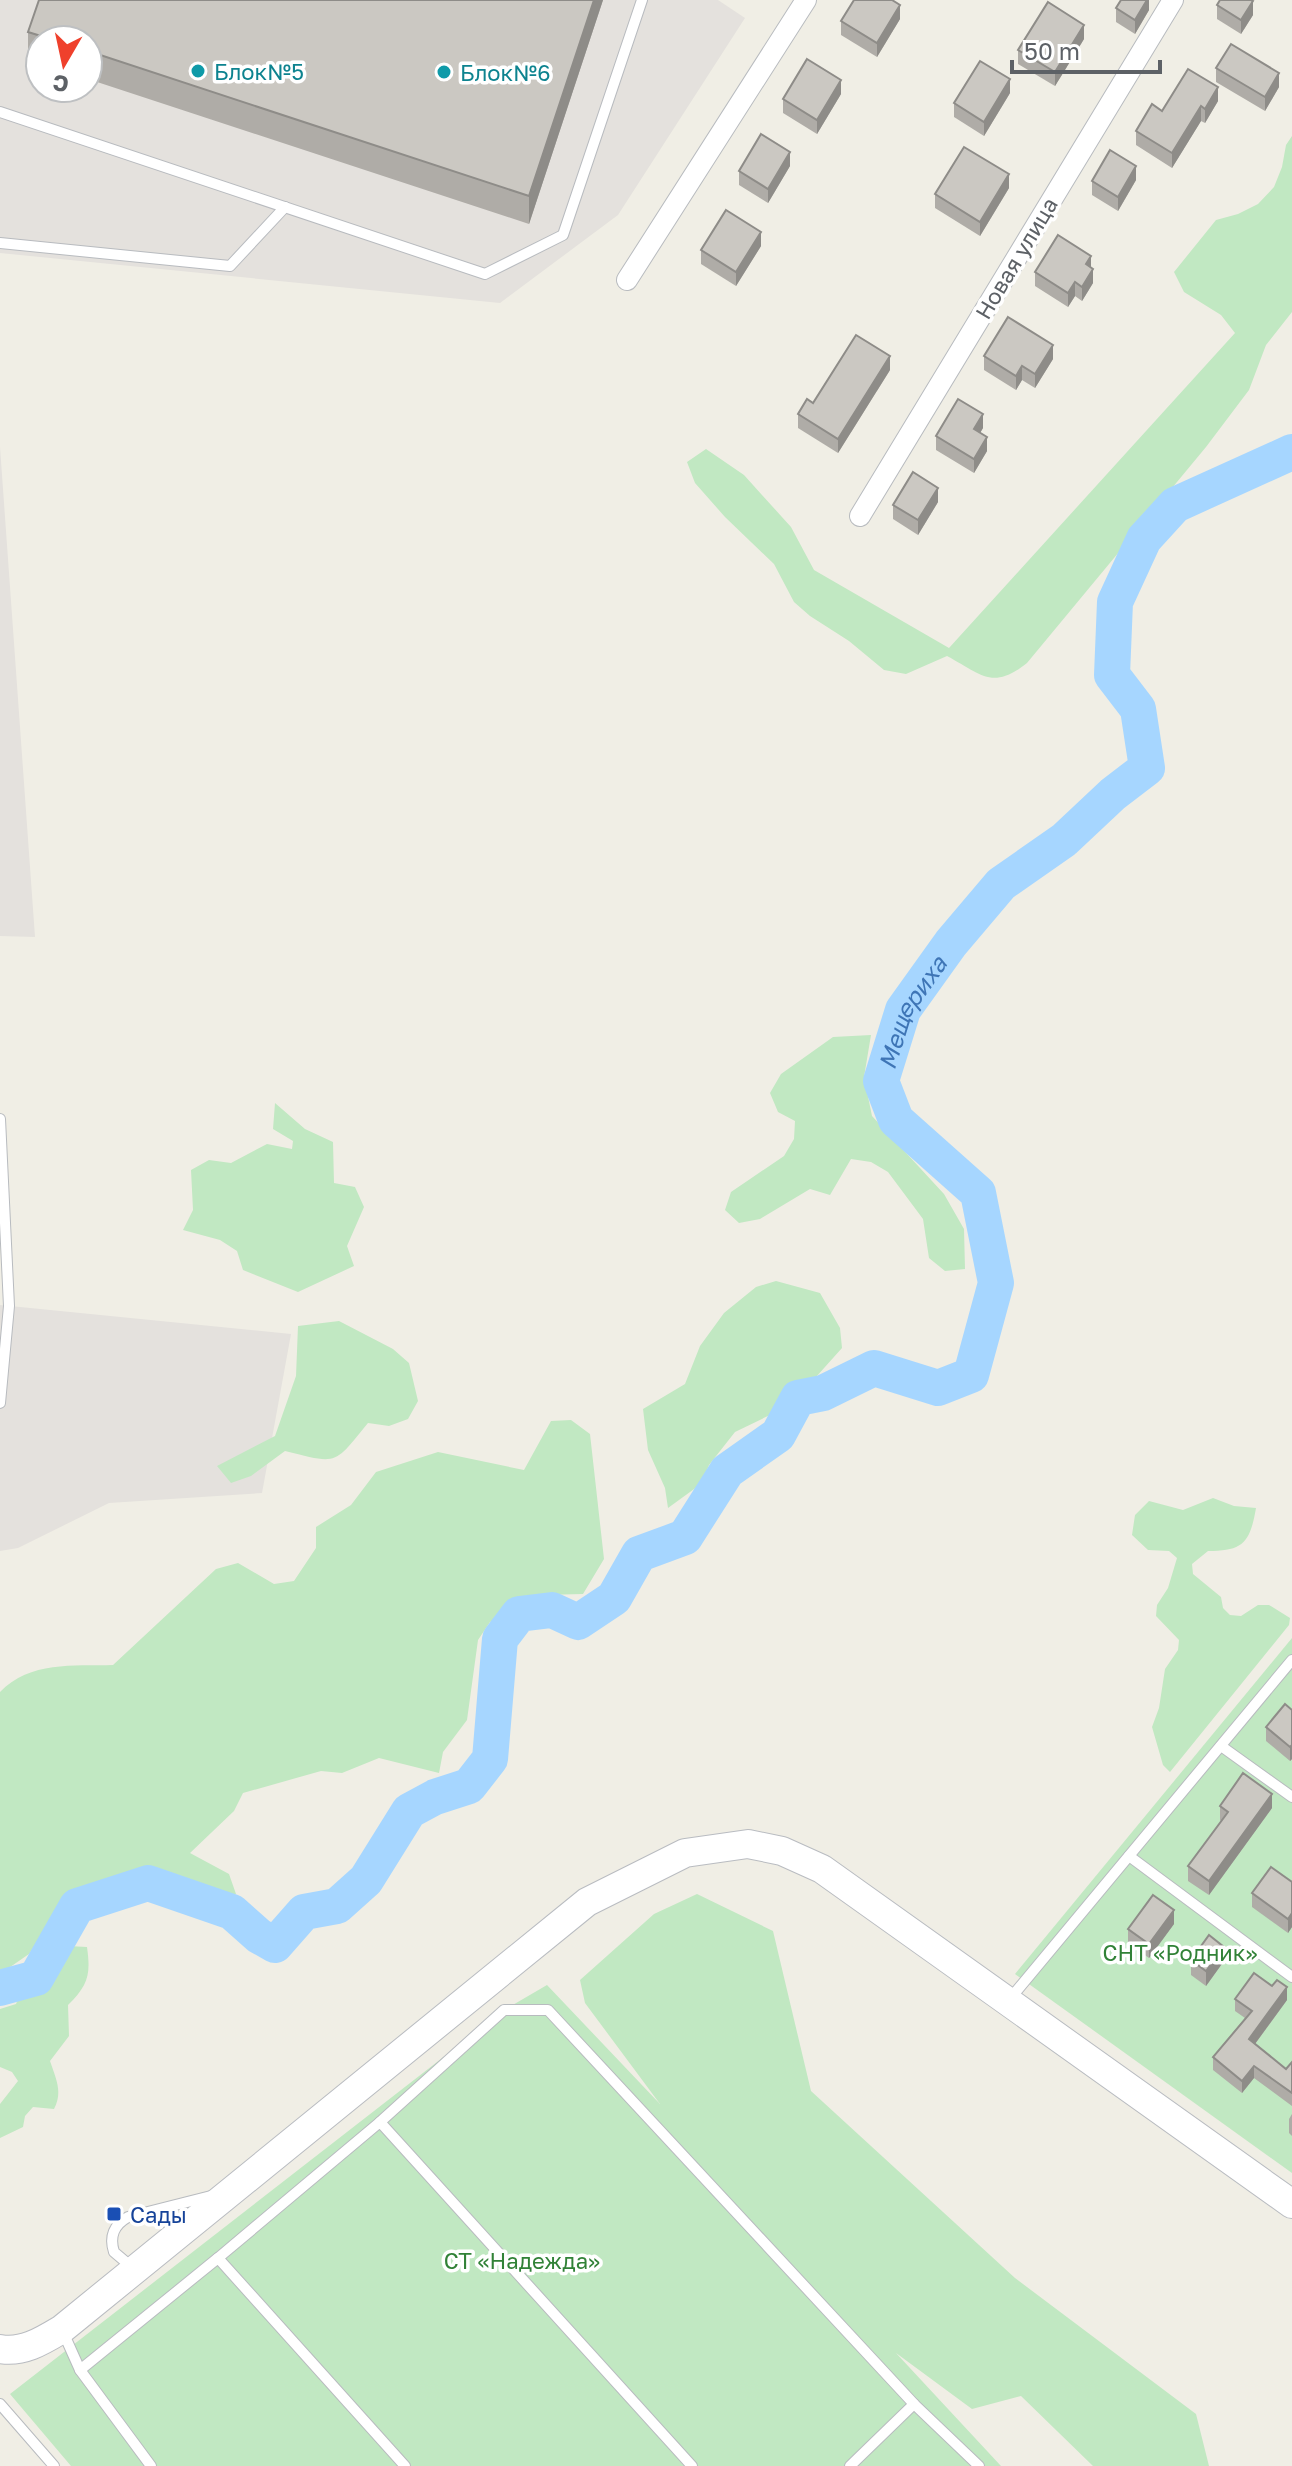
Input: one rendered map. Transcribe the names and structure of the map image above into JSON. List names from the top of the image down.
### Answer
{
  "streets": {
    "street": ["Новая улица"]
  },
  "water": ["Мещериха"],
  "parks": ["СНТ «Родник»", "СТ «Надежда»"],
  "places": {
    "other": ["Блок№5", "Блок№6"],
    "transit": ["Сады"]
  },
  "scale_bar": "50 m",
  "north": "bottom"
}
